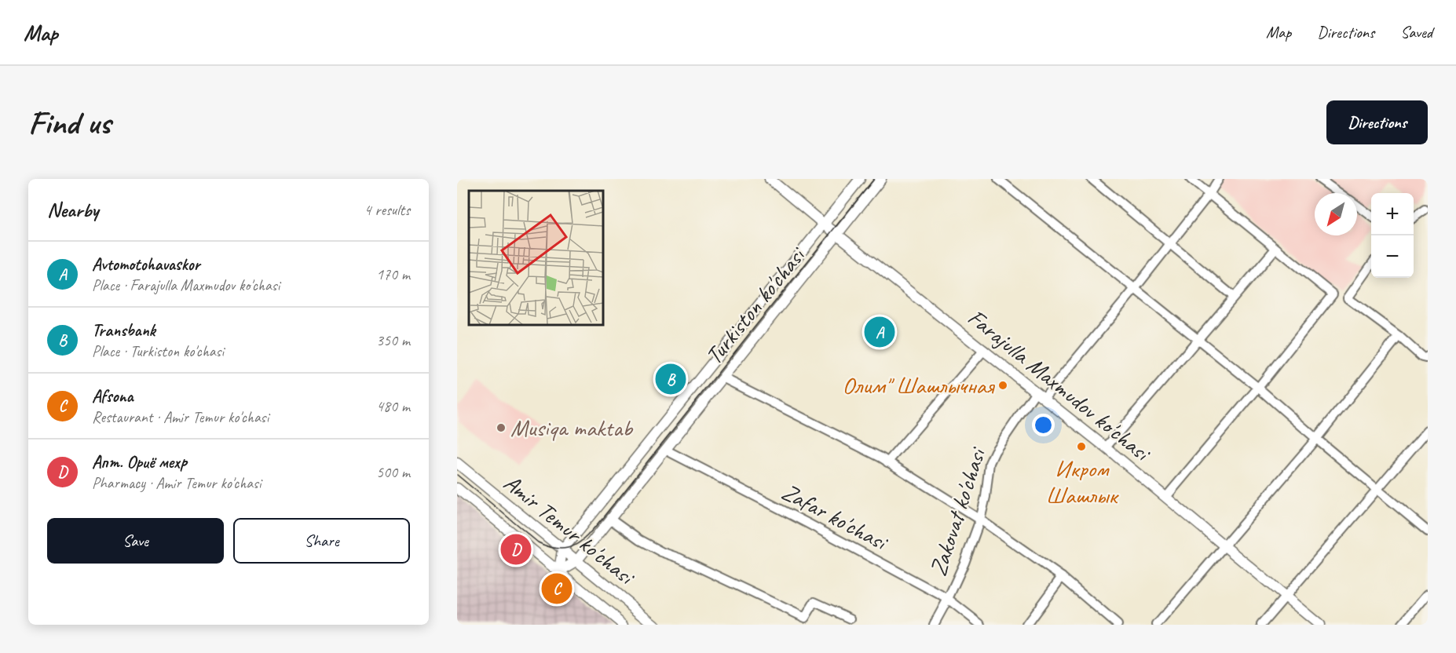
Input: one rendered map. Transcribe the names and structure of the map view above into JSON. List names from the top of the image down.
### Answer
{
  "streets": {
    "main road": ["Turkiston ko'chasi", "Farajulla Maxmudov ko'chasi", "Amir Temur ko'chasi"],
    "street": ["Zakovat ko'chasi", "Zafar ko'chasi"]
  },
  "crossings": [
    ["Turkiston ko'chasi", "Farajulla Maxmudov ko'chasi"],
    ["Turkiston ko'chasi", "Zafar ko'chasi"],
    ["Turkiston ko'chasi", "Amir Temur ko'chasi"],
    ["Farajulla Maxmudov ko'chasi", "Zakovat ko'chasi"],
    ["Zakovat ko'chasi", "Zafar ko'chasi"]
  ],
  "places": ["Олим\" Шашлычная", "Musiqa maktab", "Икром Шашлык"],
  "north": "bottom left",
  "page": {
    "header": "Map",
    "nav": ["Map", "Directions", "Saved"],
    "buttons": [
      "Directions",
      ["Save", "Share"]
    ],
    "title": "Find us",
    "heading": ["Nearby", "4 results"],
    "map_buttons": ["+", "−"],
    "list": [
      {
        "mark": "A",
        "name": "Avtomotohavaskor",
        "note": "Place · Farajulla Maxmudov ko'chasi",
        "value": "170 m"
      },
      {
        "mark": "B",
        "name": "Transbank",
        "note": "Place · Turkiston ko'chasi",
        "value": "350 m"
      },
      {
        "mark": "C",
        "name": "Afsona",
        "note": "Restaurant · Amir Temur ko'chasi",
        "value": "480 m"
      },
      {
        "mark": "D",
        "name": "Апт. Ориё мехр",
        "note": "Pharmacy · Amir Temur ko'chasi",
        "value": "500 m"
      }
    ],
    "pins": [
      "A",
      "B",
      "D",
      "C"
    ]
  }
}
